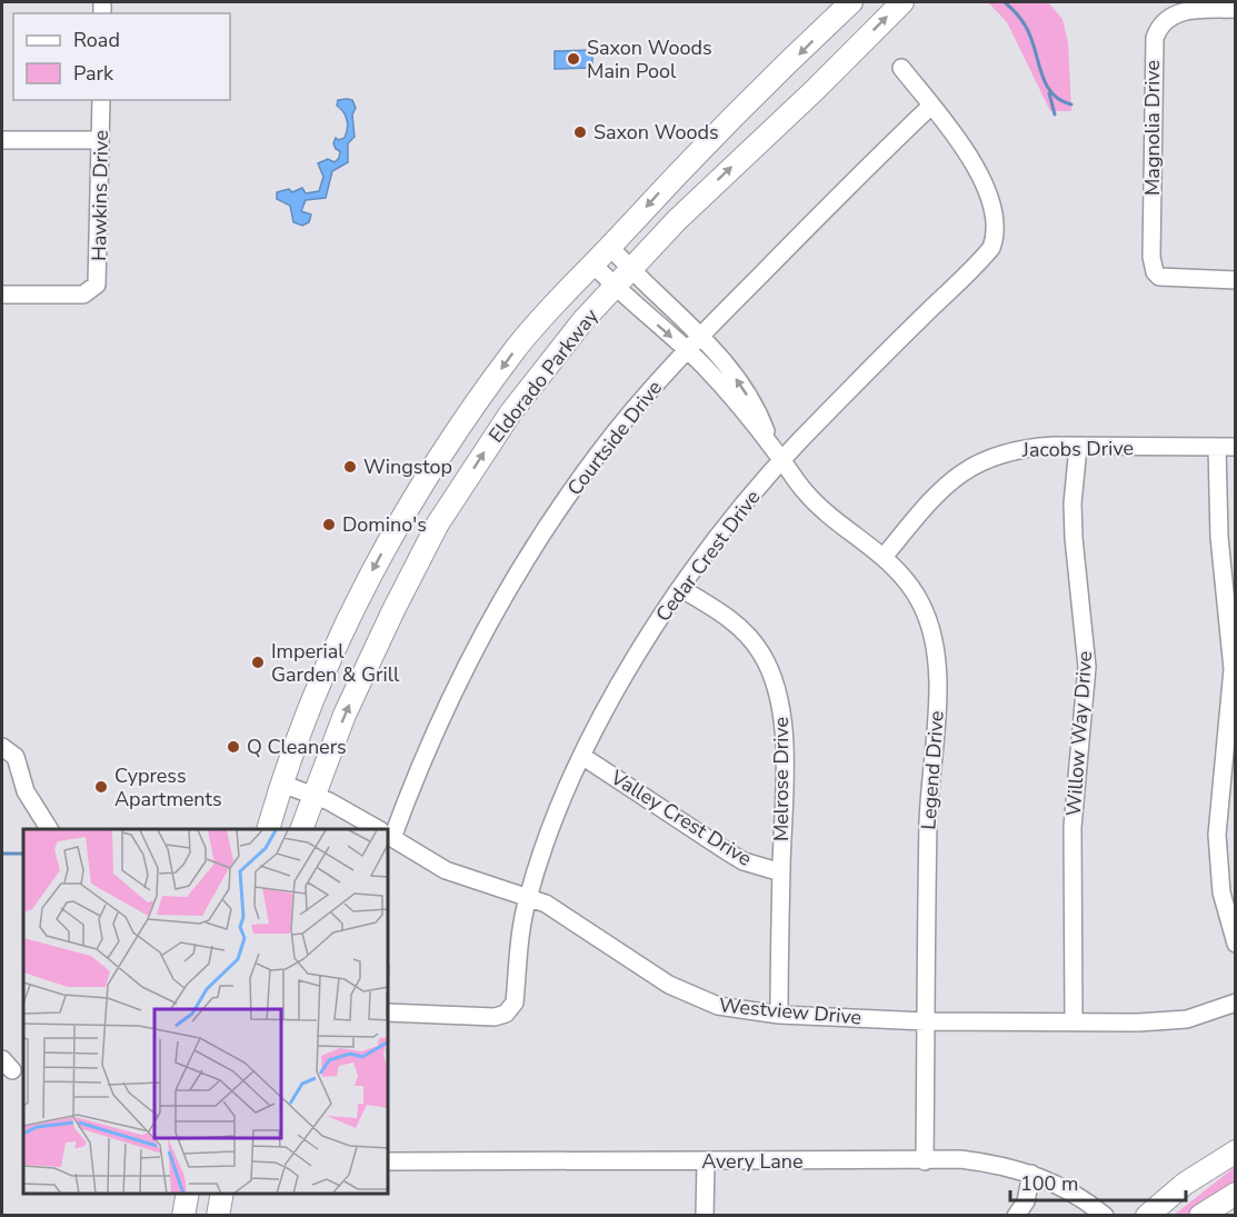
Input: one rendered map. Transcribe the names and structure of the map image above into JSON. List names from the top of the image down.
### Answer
{
  "streets": {
    "main road": ["Eldorado Parkway"],
    "street": [
      "Magnolia Drive",
      "Hawkins Drive",
      "Courtside Drive",
      "Jacobs Drive",
      "Cedar Crest Drive",
      "Willow Way Drive",
      "Legend Drive",
      "Melrose Drive",
      "Valley Crest Drive",
      "Westview Drive",
      "Avery Lane"
    ]
  },
  "crossings": [
    ["Eldorado Parkway", "Legend Drive"],
    ["Eldorado Parkway", "Westview Drive"],
    ["Courtside Drive", "Cedar Crest Drive"],
    ["Courtside Drive", "Legend Drive"],
    ["Jacobs Drive", "Willow Way Drive"],
    ["Jacobs Drive", "Legend Drive"],
    ["Cedar Crest Drive", "Legend Drive"],
    ["Cedar Crest Drive", "Melrose Drive"],
    ["Cedar Crest Drive", "Valley Crest Drive"],
    ["Cedar Crest Drive", "Westview Drive"],
    ["Willow Way Drive", "Westview Drive"],
    ["Legend Drive", "Westview Drive"],
    ["Legend Drive", "Avery Lane"],
    ["Melrose Drive", "Valley Crest Drive"],
    ["Melrose Drive", "Westview Drive"]
  ],
  "places": [
    "Saxon Woods Main Pool",
    "Saxon Woods",
    "Wingstop",
    "Domino's",
    "Imperial Garden & Grill",
    "Q Cleaners",
    "Cypress Apartments"
  ],
  "legend": ["Road", "Park"],
  "scale_bar": "100 m"
}
